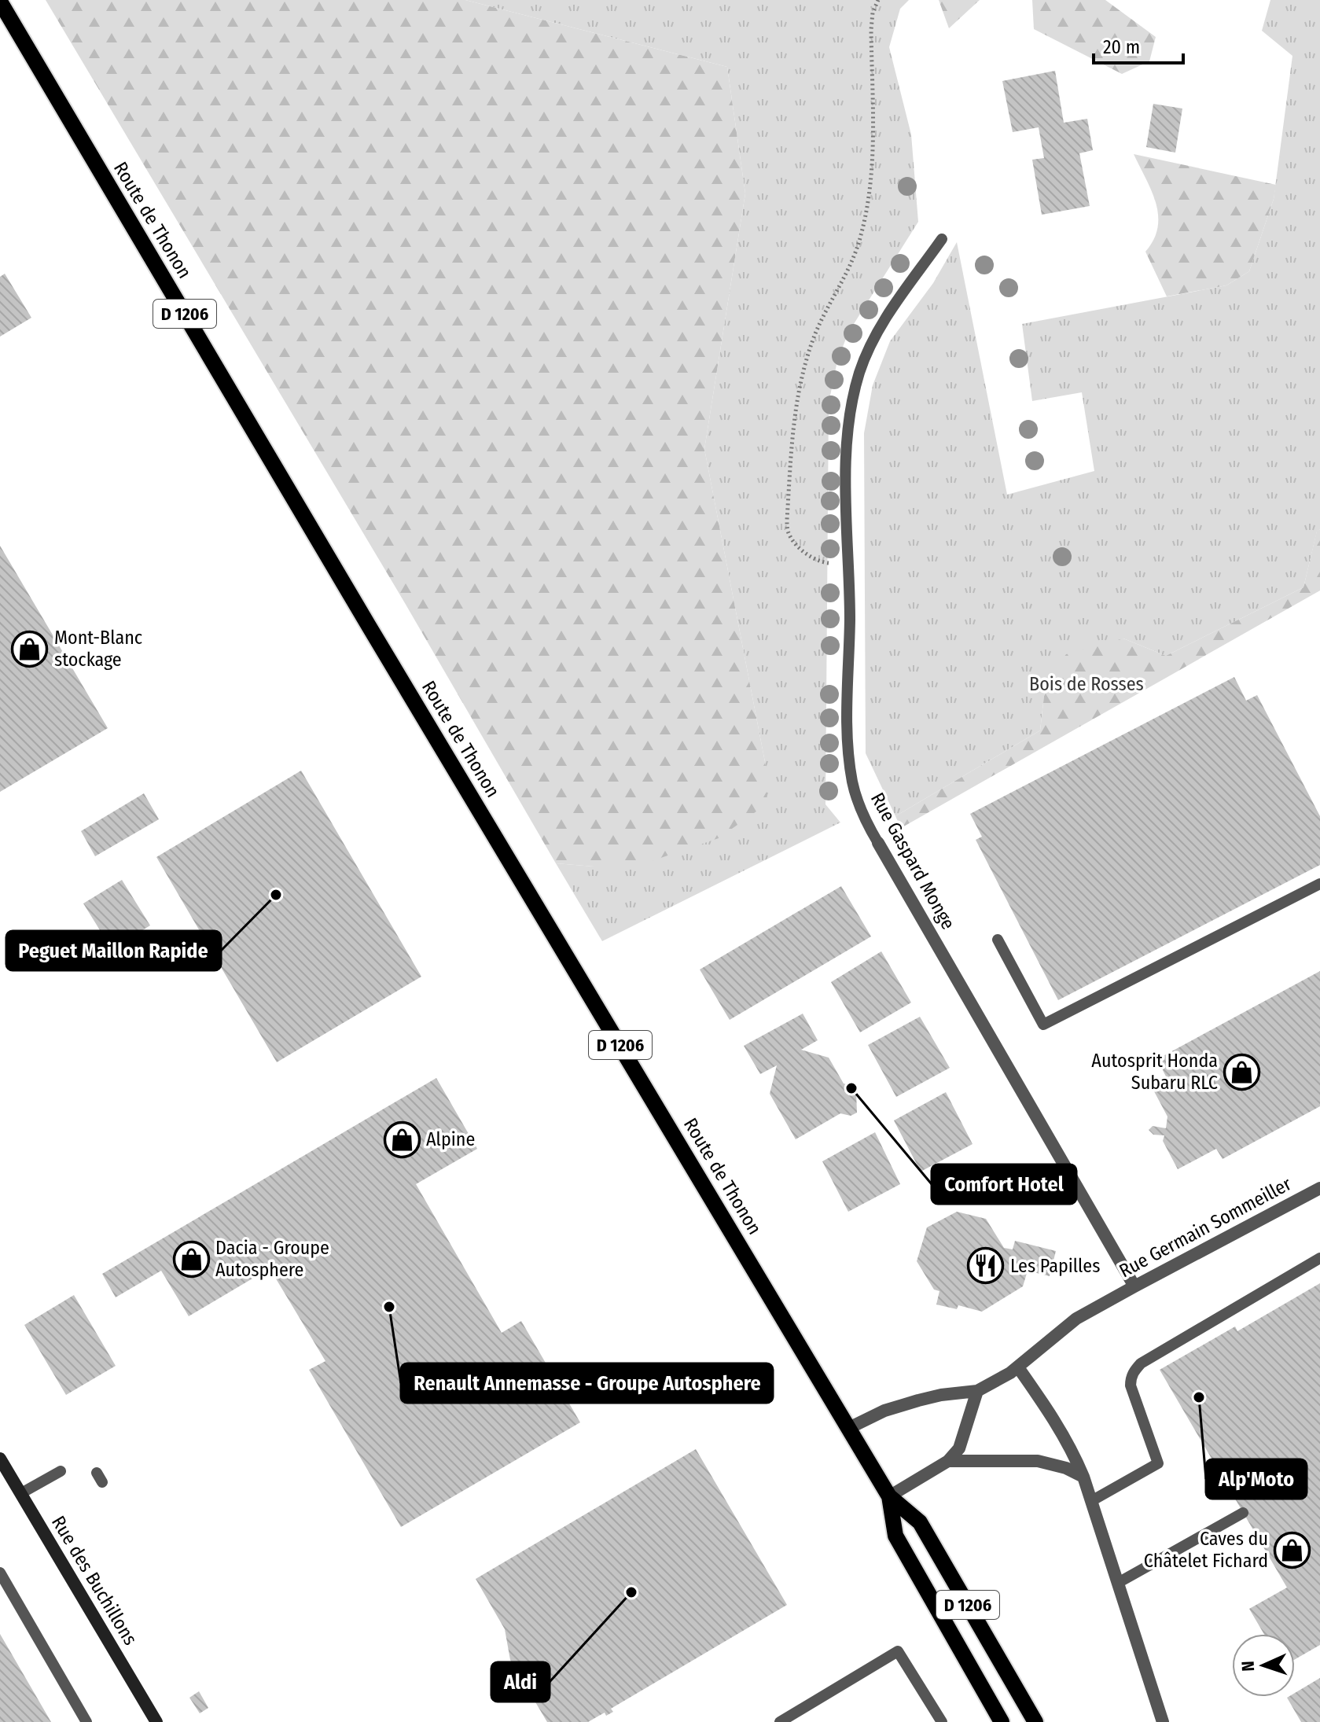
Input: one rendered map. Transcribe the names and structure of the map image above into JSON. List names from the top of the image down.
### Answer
{
  "streets": {
    "main road": ["Route de Thonon", "D 1206"],
    "street": ["Rue Gaspard Monge", "Rue Germain Sommeiller", "Rue des Buchillons"]
  },
  "crossings": [
    ["Route de Thonon", "Rue Germain Sommeiller"],
    ["Rue Gaspard Monge", "Rue Germain Sommeiller"]
  ],
  "parks": ["Bois de Rosses"],
  "places": {
    "shop": [
      "Mont-Blanc stockage",
      "Autosprit Honda Subaru RLC",
      "Alpine",
      "Dacia - Groupe Autosphere",
      "Caves du Châtelet Fichard"
    ],
    "other": [
      "Peguet Maillon Rapide",
      "Comfort Hotel",
      "Renault Annemasse - Groupe Autosphere",
      "Alp'Moto",
      "Aldi"
    ],
    "restaurant": ["Les Papilles"]
  },
  "scale_bar": "20 m",
  "north": "left"
}
